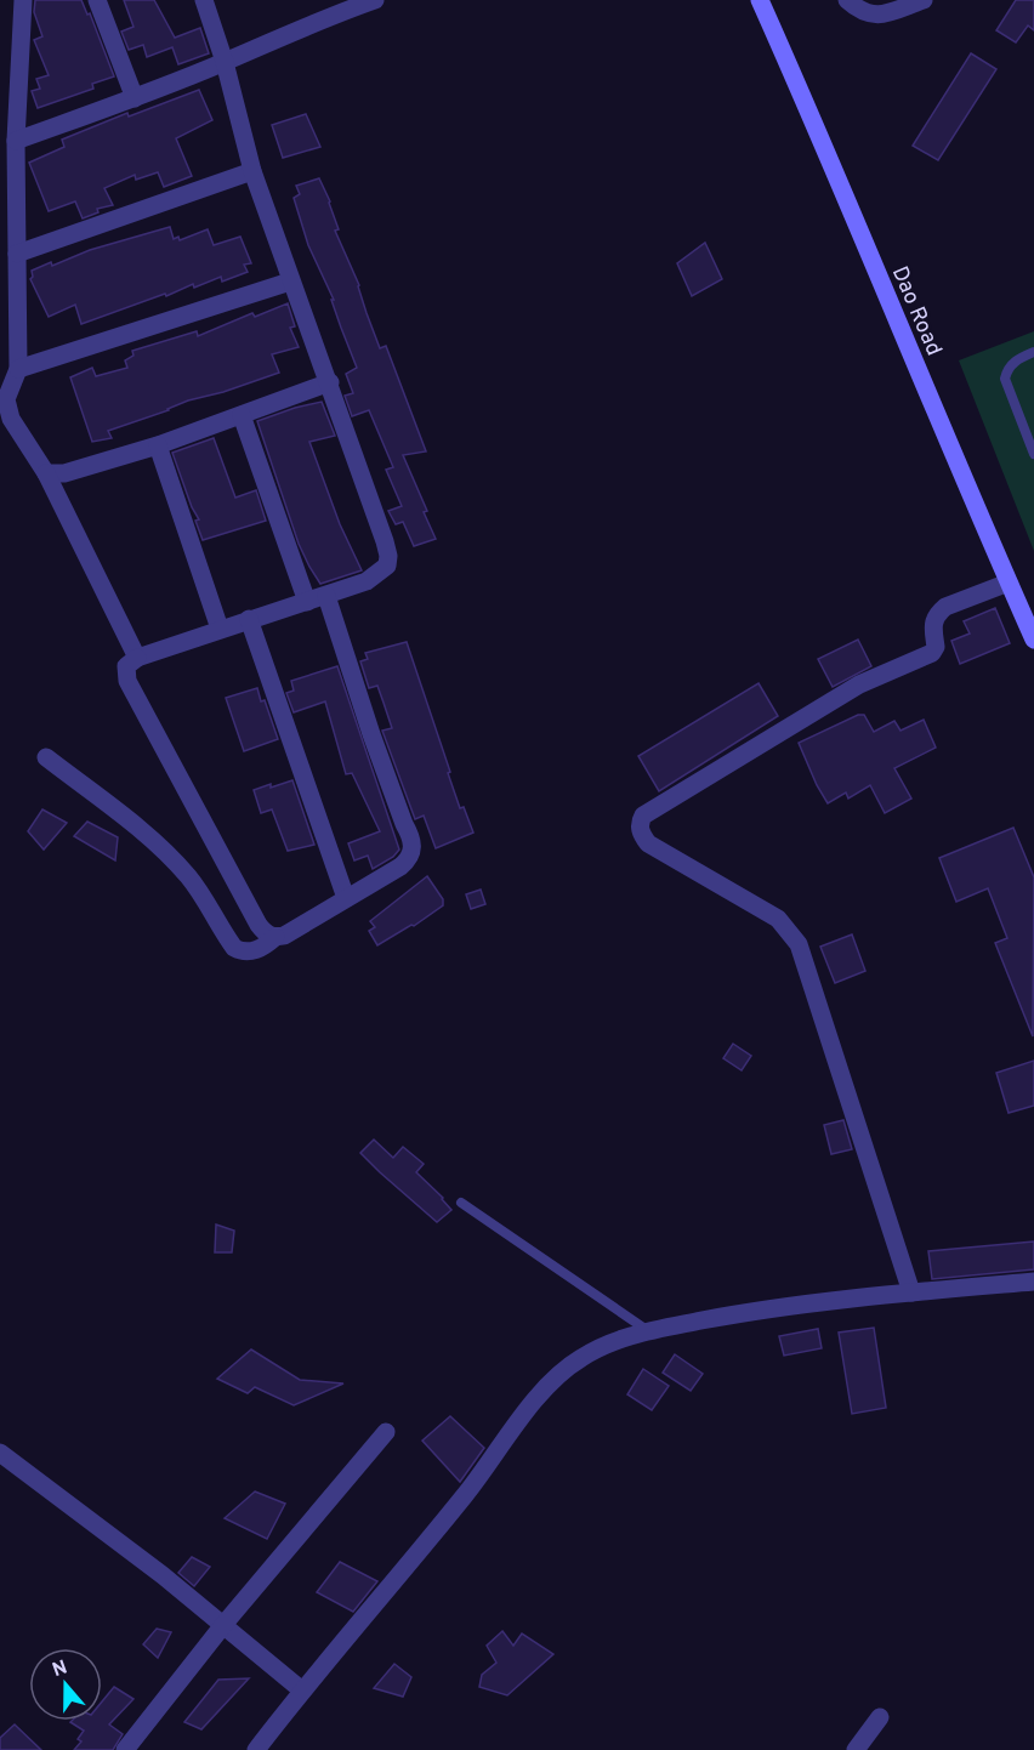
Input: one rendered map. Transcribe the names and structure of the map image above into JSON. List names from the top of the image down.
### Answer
{
  "streets": {
    "street": ["Dao Road"]
  },
  "north": "top"
}
